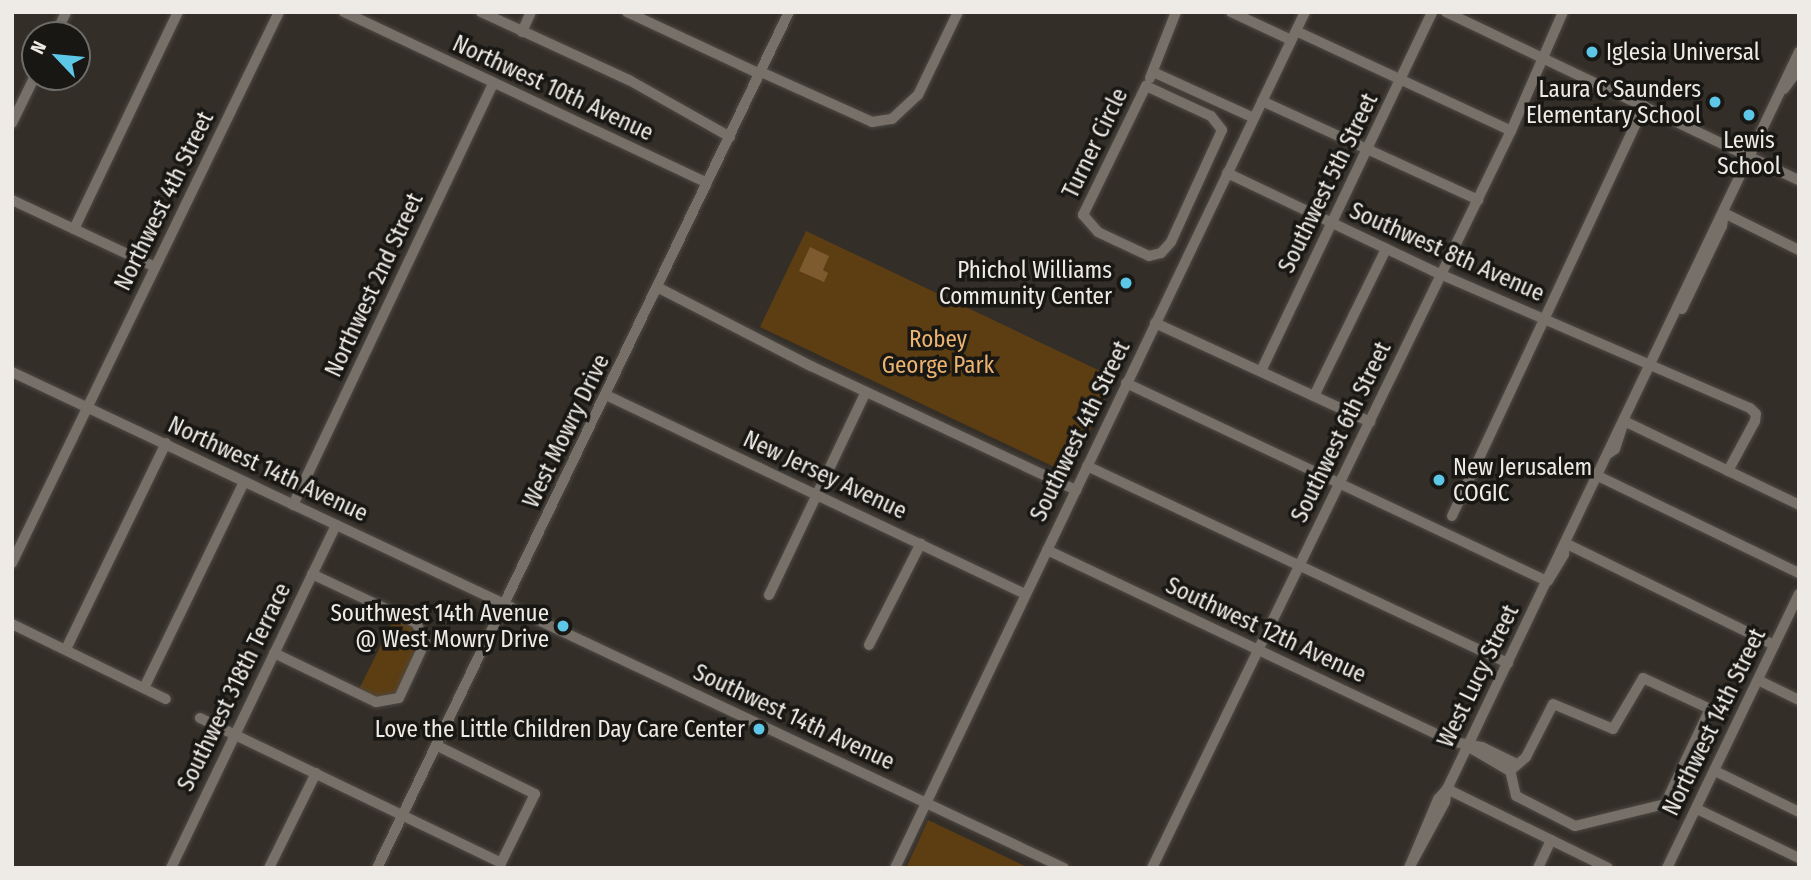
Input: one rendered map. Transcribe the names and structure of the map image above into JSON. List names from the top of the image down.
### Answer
{
  "streets": {
    "street": [
      "Northwest 10th Avenue",
      "Turner Circle",
      "Southwest 5th Street",
      "Northwest 4th Street",
      "Southwest 8th Avenue",
      "Northwest 2nd Street",
      "West Mowry Drive",
      "Southwest 4th Street",
      "Southwest 6th Street",
      "Northwest 14th Avenue",
      "New Jersey Avenue",
      "Southwest 12th Avenue",
      "West Lucy Street",
      "Southwest 318th Terrace",
      "Southwest 14th Avenue",
      "Northwest 14th Street"
    ]
  },
  "crossings": [
    ["Northwest 10th Avenue", "Northwest 2nd Street"],
    ["Northwest 10th Avenue", "West Mowry Drive"],
    ["Southwest 5th Street", "Southwest 8th Avenue"],
    ["Northwest 4th Street", "Northwest 14th Avenue"],
    ["Southwest 8th Avenue", "Southwest 4th Street"],
    ["Southwest 8th Avenue", "Southwest 6th Street"],
    ["Southwest 8th Avenue", "West Lucy Street"],
    ["Northwest 2nd Street", "Northwest 14th Avenue"],
    ["West Mowry Drive", "Northwest 14th Avenue"],
    ["West Mowry Drive", "New Jersey Avenue"],
    ["West Mowry Drive", "Southwest 14th Avenue"],
    ["Southwest 4th Street", "New Jersey Avenue"],
    ["Southwest 4th Street", "Southwest 12th Avenue"],
    ["Southwest 4th Street", "Southwest 14th Avenue"],
    ["Southwest 6th Street", "Southwest 12th Avenue"],
    ["Northwest 14th Avenue", "Southwest 318th Terrace"],
    ["Northwest 14th Avenue", "Southwest 14th Avenue"],
    ["Southwest 12th Avenue", "West Lucy Street"]
  ],
  "parks": ["Robey George Park"],
  "places": [
    "Iglesia Universal",
    "Laura C Saunders Elementary School",
    "Lewis School",
    "Phichol Williams Community Center",
    "New Jerusalem COGIC",
    "Southwest 14th Avenue @ West Mowry Drive",
    "Love the Little Children Day Care Center"
  ],
  "north": "top left"
}
